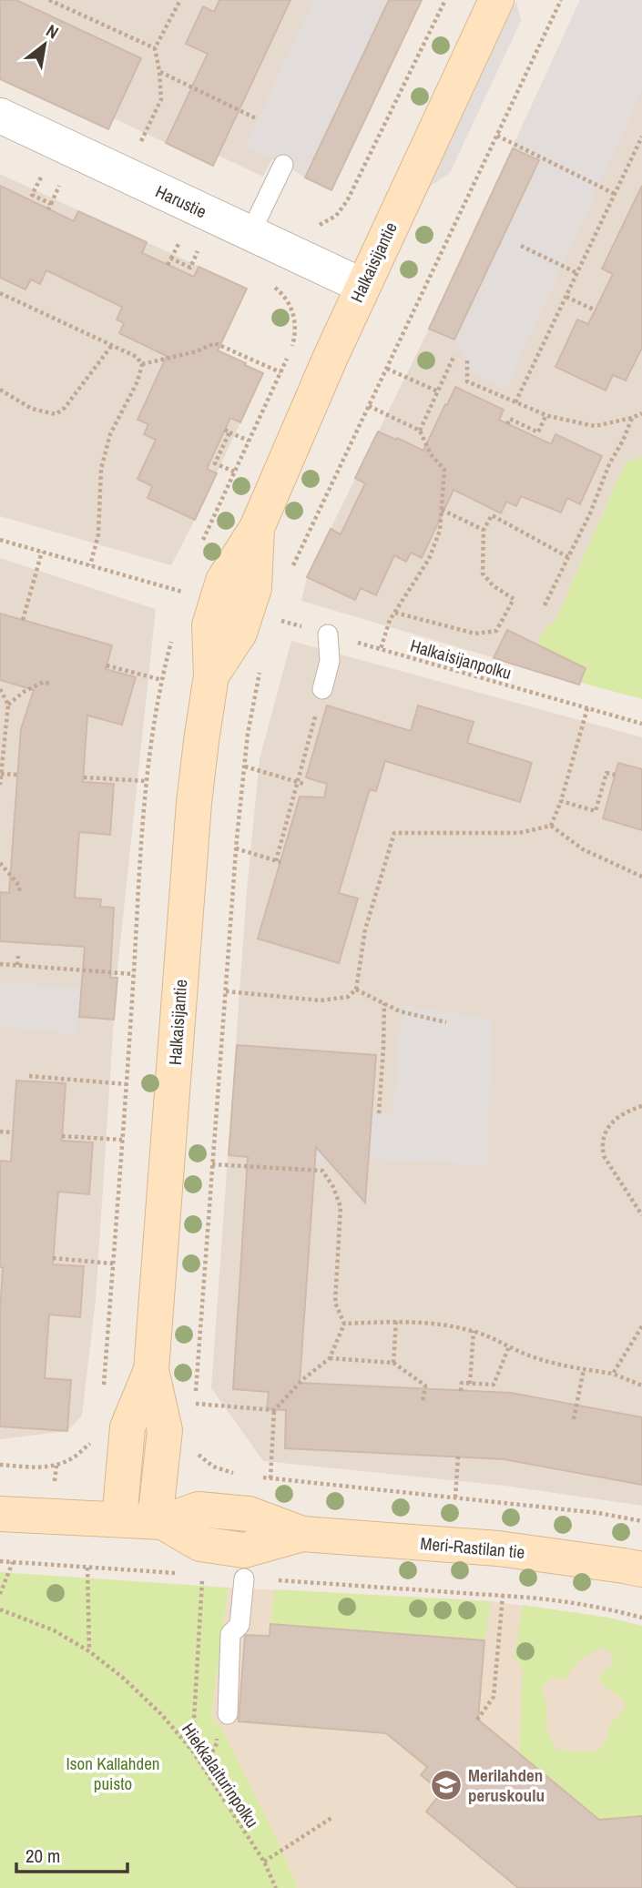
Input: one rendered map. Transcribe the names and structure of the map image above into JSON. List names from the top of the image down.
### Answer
{
  "streets": {
    "street": ["Harustie", "Halkaisijantie", "Meri-Rastilan tie"],
    "path": ["Halkaisijanpolku", "Hiekkalaiturinpolku"]
  },
  "crossings": [
    ["Harustie", "Halkaisijantie"],
    ["Halkaisijantie", "Meri-Rastilan tie"]
  ],
  "parks": ["Ison Kallahden puisto"],
  "places": {
    "school or university": ["Merilahden peruskoulu"]
  },
  "scale_bar": "20 m",
  "north": "top right"
}
